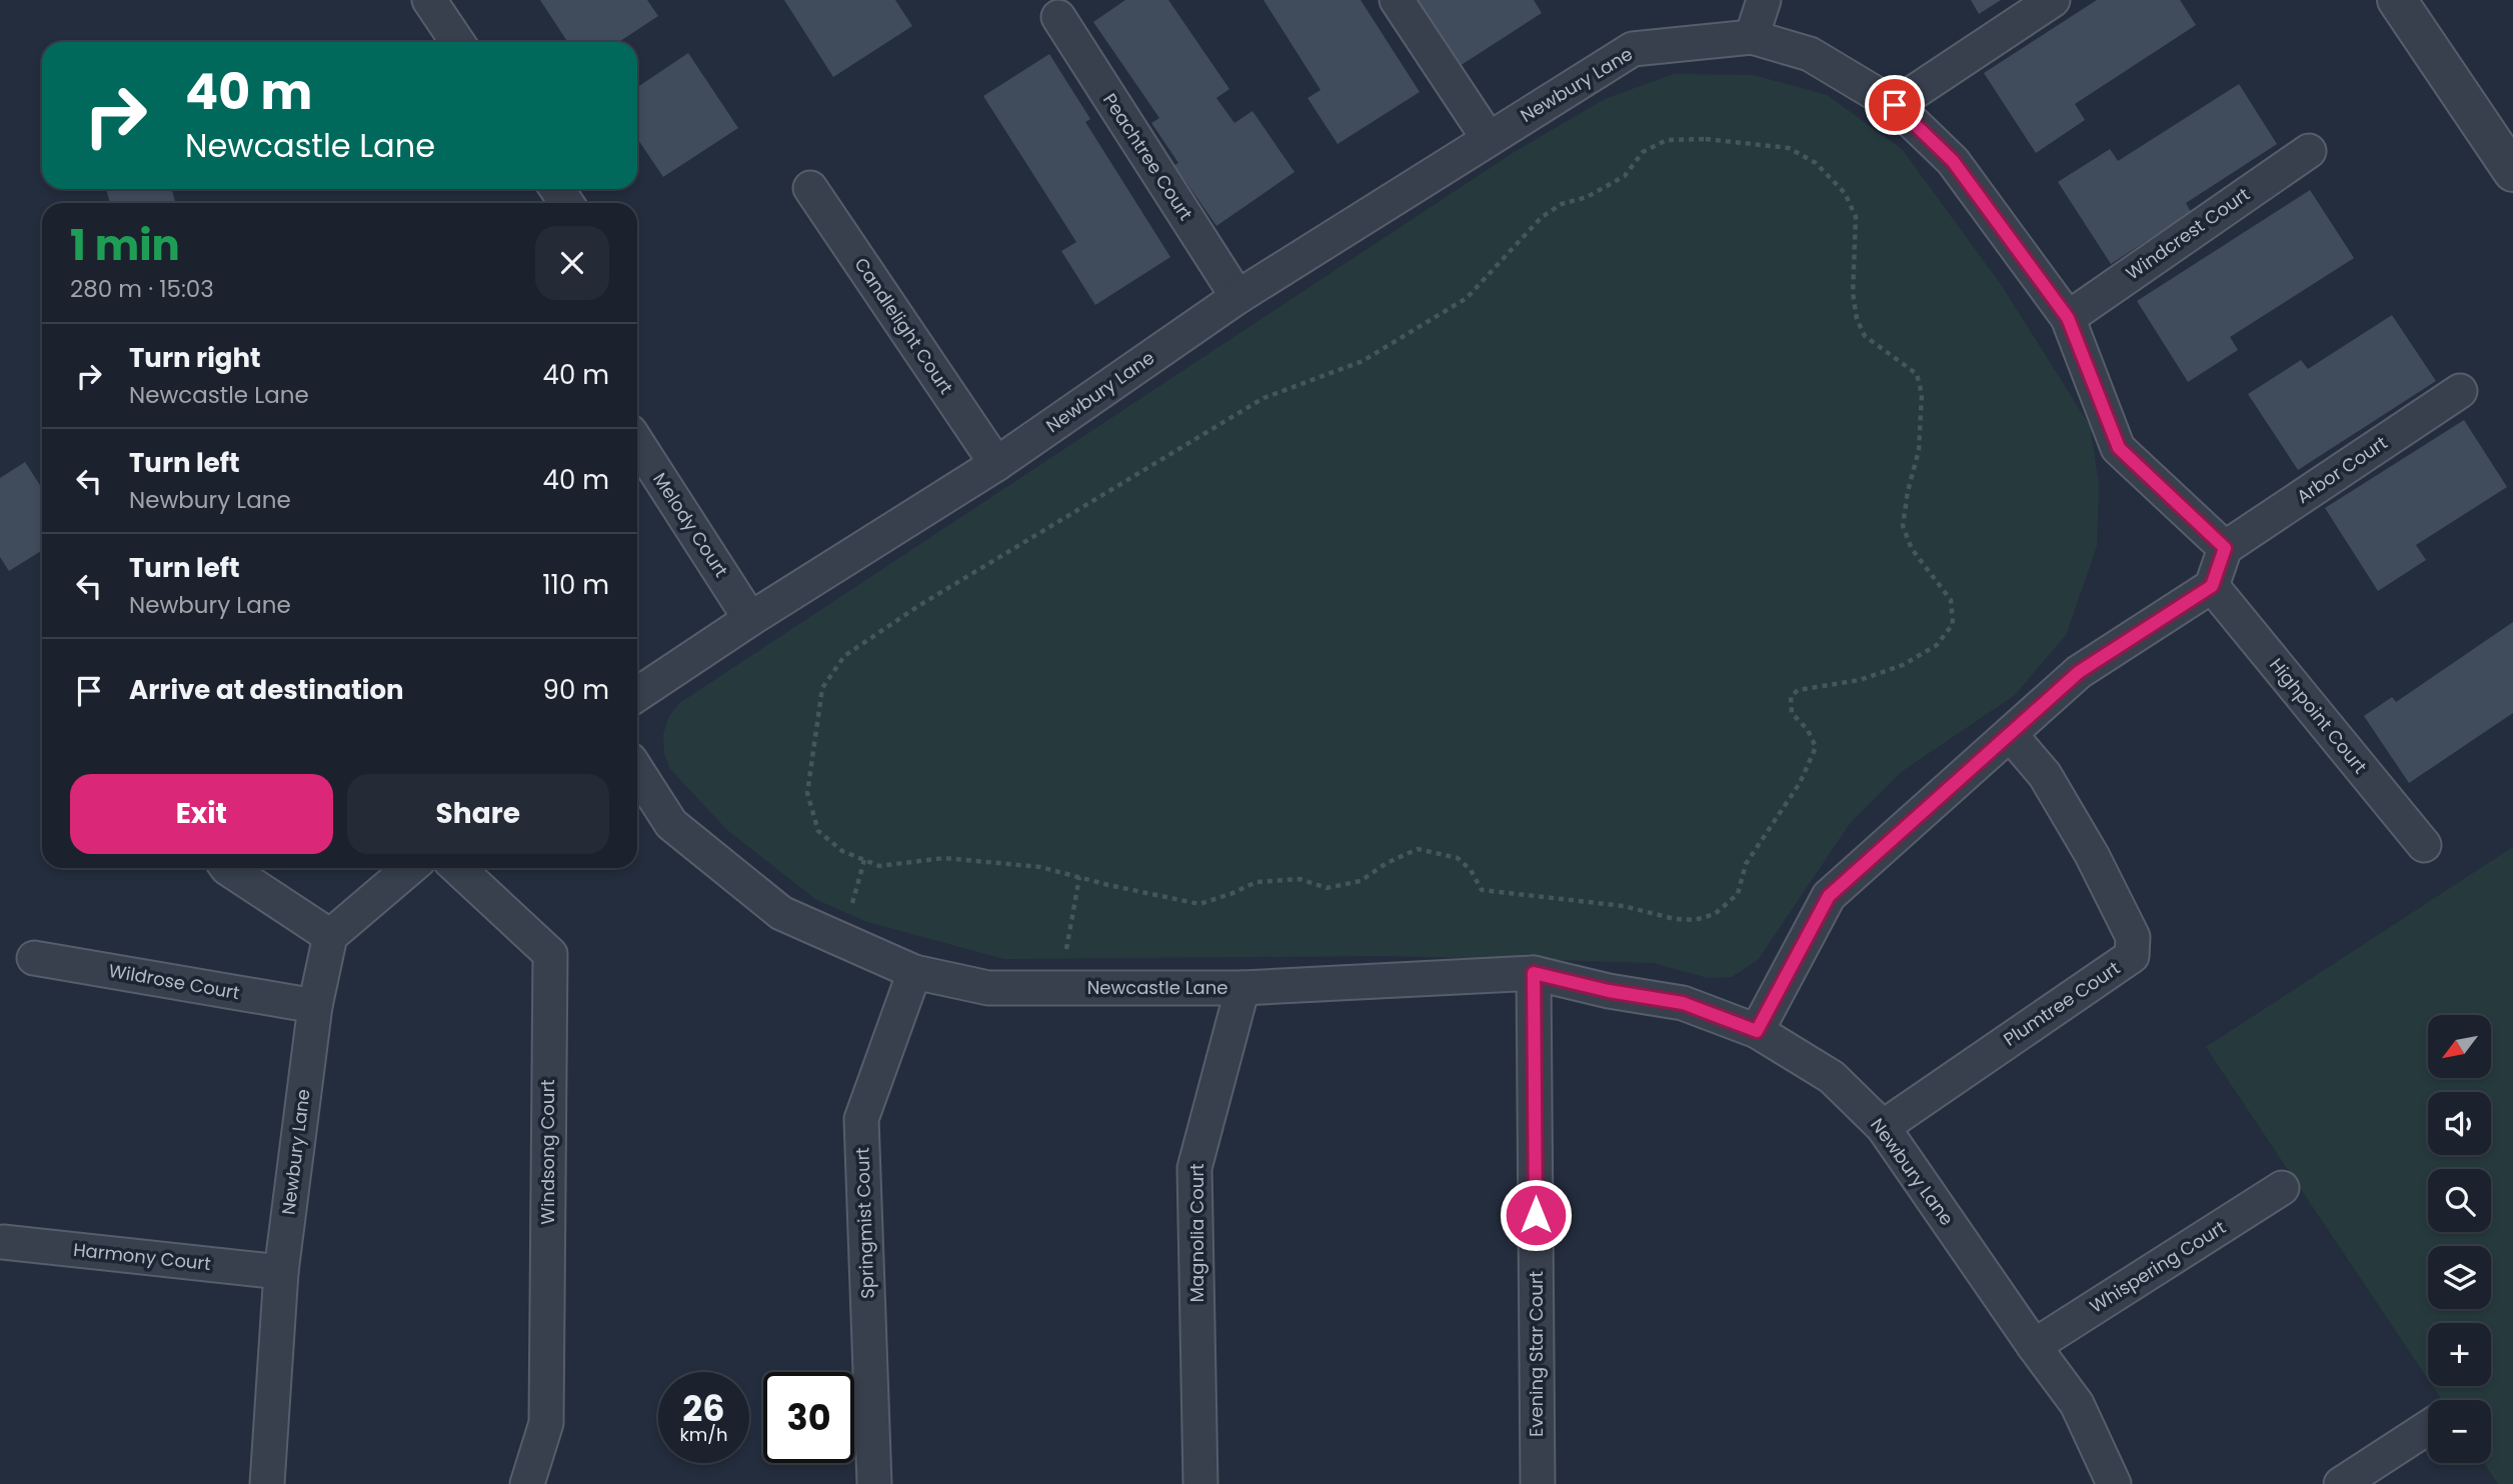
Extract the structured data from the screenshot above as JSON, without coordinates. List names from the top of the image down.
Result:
{
  "streets": {
    "street": [
      "Newbury Lane",
      "Peachtree Court",
      "Windcrest Court",
      "Candlelight Court",
      "Arbor Court",
      "Melody Court",
      "Highpoint Court",
      "Wildrose Court",
      "Newcastle Lane",
      "Plumtree Court",
      "Windsong Court",
      "Springmist Court",
      "Magnolia Court",
      "Harmony Court",
      "Whispering Court",
      "Evening Star Court"
    ]
  },
  "crossings": [
    ["Newbury Lane", "Peachtree Court"],
    ["Newbury Lane", "Windcrest Court"],
    ["Newbury Lane", "Candlelight Court"],
    ["Newbury Lane", "Arbor Court"],
    ["Newbury Lane", "Melody Court"],
    ["Newbury Lane", "Wildrose Court"],
    ["Newbury Lane", "Newcastle Lane"],
    ["Newbury Lane", "Plumtree Court"],
    ["Newbury Lane", "Harmony Court"],
    ["Newbury Lane", "Whispering Court"],
    ["Newcastle Lane", "Springmist Court"],
    ["Newcastle Lane", "Magnolia Court"],
    ["Newcastle Lane", "Evening Star Court"]
  ],
  "north": "bottom left",
  "page": {
    "turn": ["40 m", "Newcastle Lane"],
    "heading": ["1 min", "280 m · 15:03"],
    "list": [
      {
        "name": "Turn right",
        "note": "Newcastle Lane",
        "value": "40 m"
      },
      {
        "name": "Turn left",
        "note": "Newbury Lane",
        "value": "40 m"
      },
      {
        "name": "Turn left",
        "note": "Newbury Lane",
        "value": "110 m"
      },
      {
        "name": "Arrive at destination",
        "value": "90 m"
      }
    ],
    "buttons": ["Exit", "Share"],
    "map_buttons": ["+", "−"],
    "speed": "26 km/h",
    "limit": "30"
  }
}
